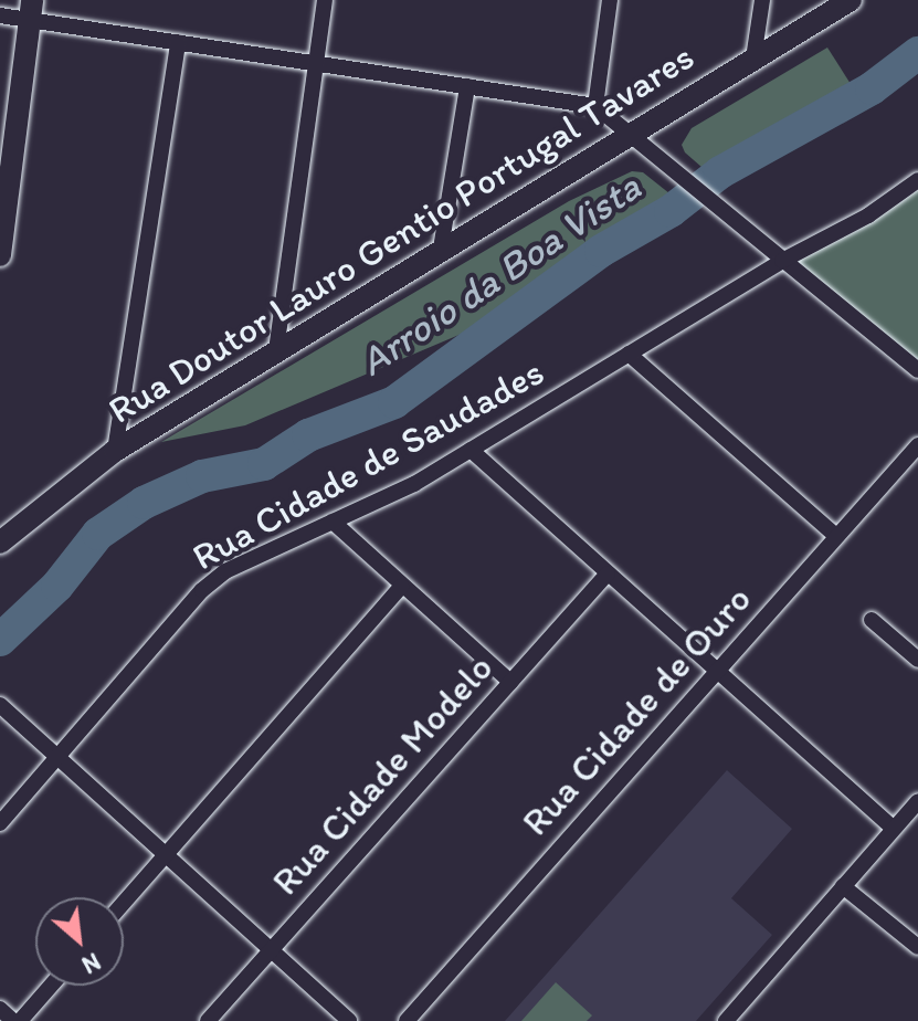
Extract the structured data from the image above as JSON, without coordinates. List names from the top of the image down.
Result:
{
  "streets": {
    "street": [
      "Rua Doutor Lauro Gentio Portugal Tavares",
      "Rua Cidade de Saudades",
      "Rua Cidade de Ouro",
      "Rua Cidade Modelo"
    ]
  },
  "water": ["Arroio da Boa Vista"],
  "north": "bottom right"
}
